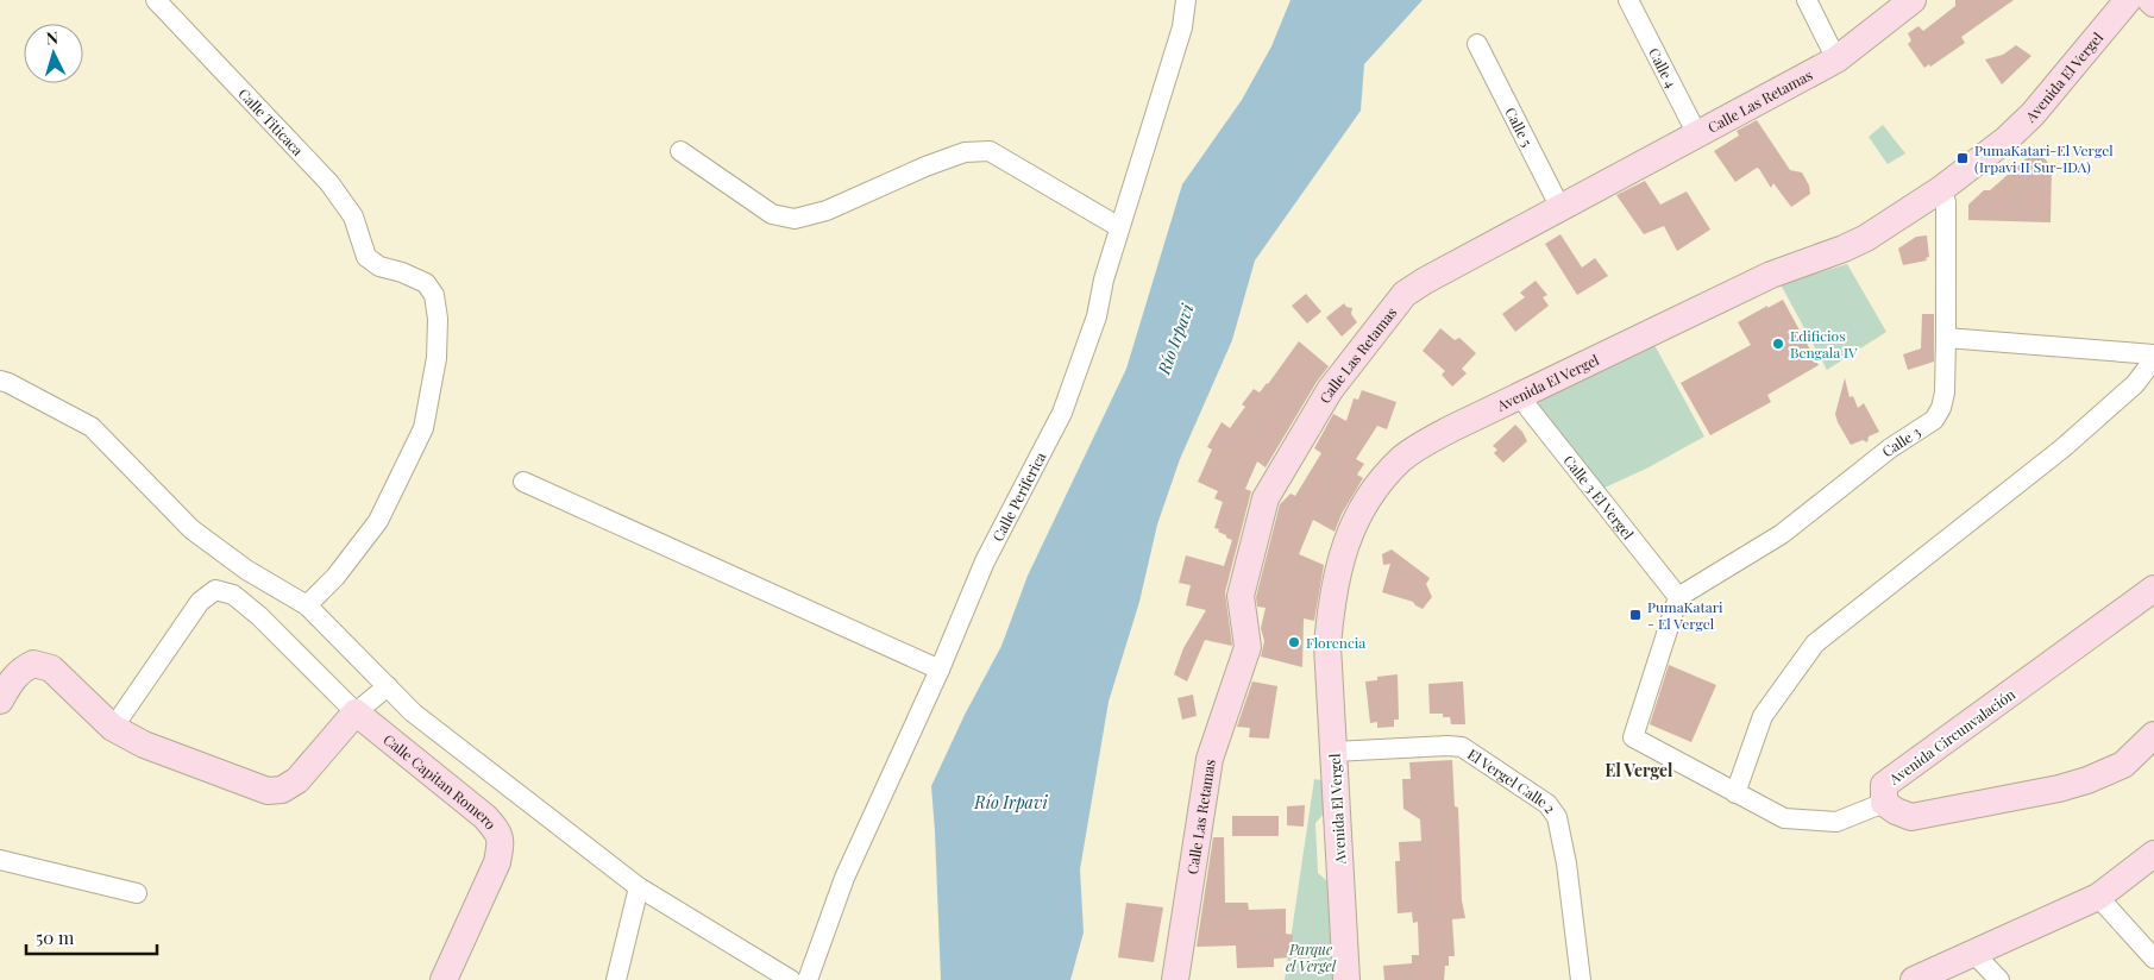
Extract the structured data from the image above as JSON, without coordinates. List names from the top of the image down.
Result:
{
  "streets": {
    "street": [
      "Calle 4",
      "Avenida El Vergel",
      "Calle Las Retamas",
      "Calle Titicaca",
      "Calle 5",
      "Calle 3",
      "Calle Periferica",
      "Calle 3 El Vergel",
      "Avenida Circunvalación",
      "Calle Capitan Romero",
      "El Vergel Calle 2"
    ]
  },
  "crossings": [
    ["Calle 4", "Calle Las Retamas"],
    ["Avenida El Vergel", "Calle 3"],
    ["Avenida El Vergel", "Calle 3 El Vergel"],
    ["Avenida El Vergel", "El Vergel Calle 2"],
    ["Calle Las Retamas", "Calle 5"],
    ["Calle 3", "Calle 3 El Vergel"]
  ],
  "districts": ["El Vergel"],
  "water": ["Río Irpavi"],
  "parks": ["Parque el Vergel"],
  "places": {
    "transit": ["PumaKatari-El Vergel (Irpavi II Sur-IDA)", "PumaKatari - El Vergel"],
    "other": ["Edificios Bengala IV", "Florencia"]
  },
  "scale_bar": "50 m",
  "north": "top"
}
